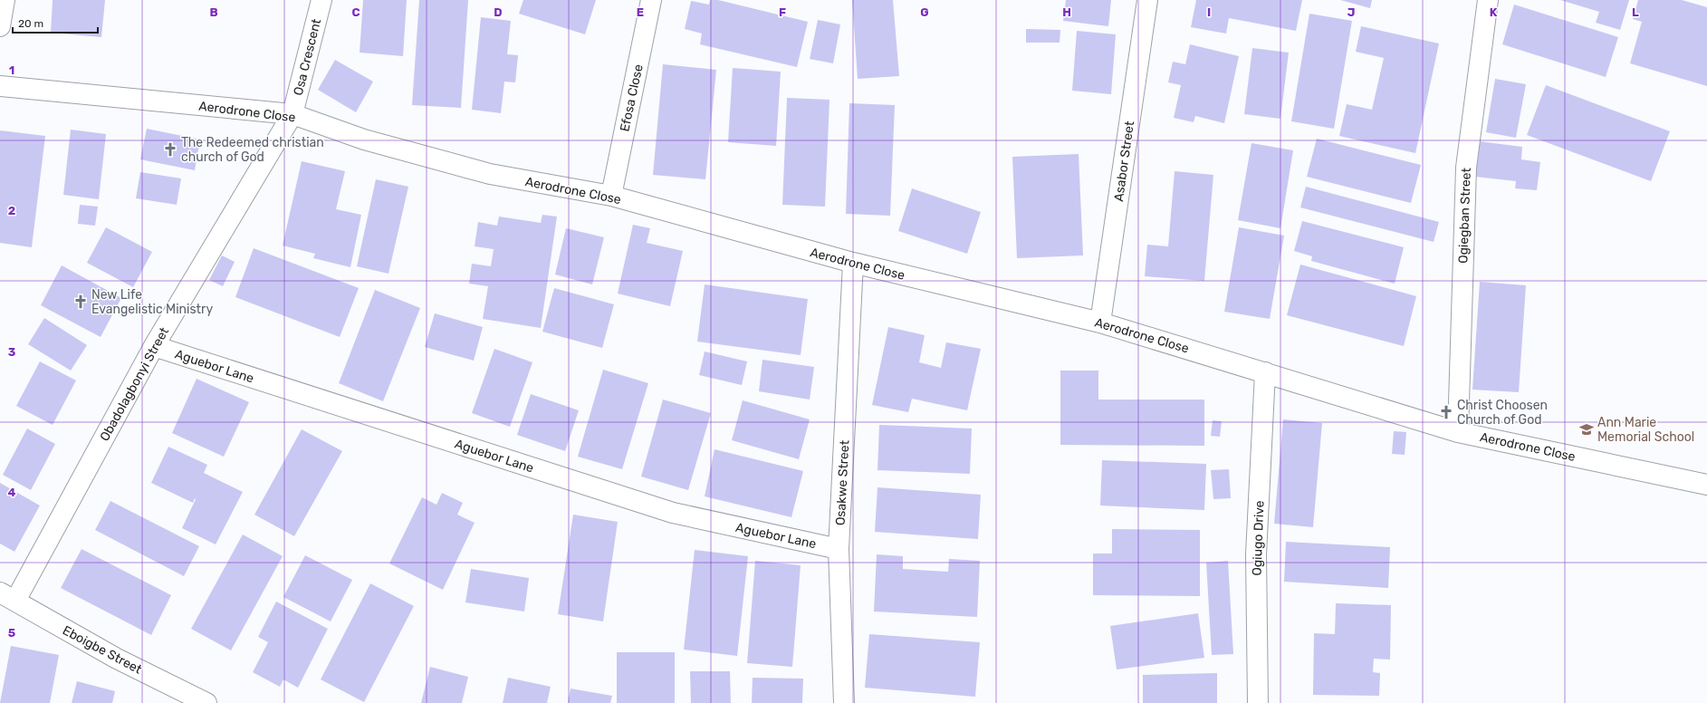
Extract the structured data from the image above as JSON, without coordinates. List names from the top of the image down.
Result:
{
  "streets": {
    "street": [
      "Osa Crescent",
      "Efosa Close",
      "Aerodrone Close",
      "Asabor Street",
      "Ogiegban Street",
      "Aguebor Lane",
      "Obadolagbonyi Street",
      "Osakwe Street",
      "Ogiugo Drive",
      "Eboigbe Street"
    ]
  },
  "crossings": [
    ["Osa Crescent", "Aerodrone Close"],
    ["Osa Crescent", "Obadolagbonyi Street"],
    ["Efosa Close", "Aerodrone Close"],
    ["Aerodrone Close", "Asabor Street"],
    ["Aerodrone Close", "Ogiegban Street"],
    ["Aerodrone Close", "Obadolagbonyi Street"],
    ["Aerodrone Close", "Osakwe Street"],
    ["Aerodrone Close", "Ogiugo Drive"],
    ["Aguebor Lane", "Obadolagbonyi Street"],
    ["Aguebor Lane", "Osakwe Street"],
    ["Obadolagbonyi Street", "Eboigbe Street"]
  ],
  "places": {
    "church": ["The Redeemed christian church of God", "New Life Evangelistic Ministry", "Christ Choosen Church of God"],
    "school or university": ["Ann Marie Memorial School"]
  },
  "scale_bar": "20 m",
  "grid": {
    "columns": [
      "B",
      "C",
      "D",
      "E",
      "F",
      "G",
      "H",
      "I",
      "J",
      "K",
      "L"
    ],
    "rows": [
      "1",
      "2",
      "3",
      "4",
      "5"
    ]
  }
}
